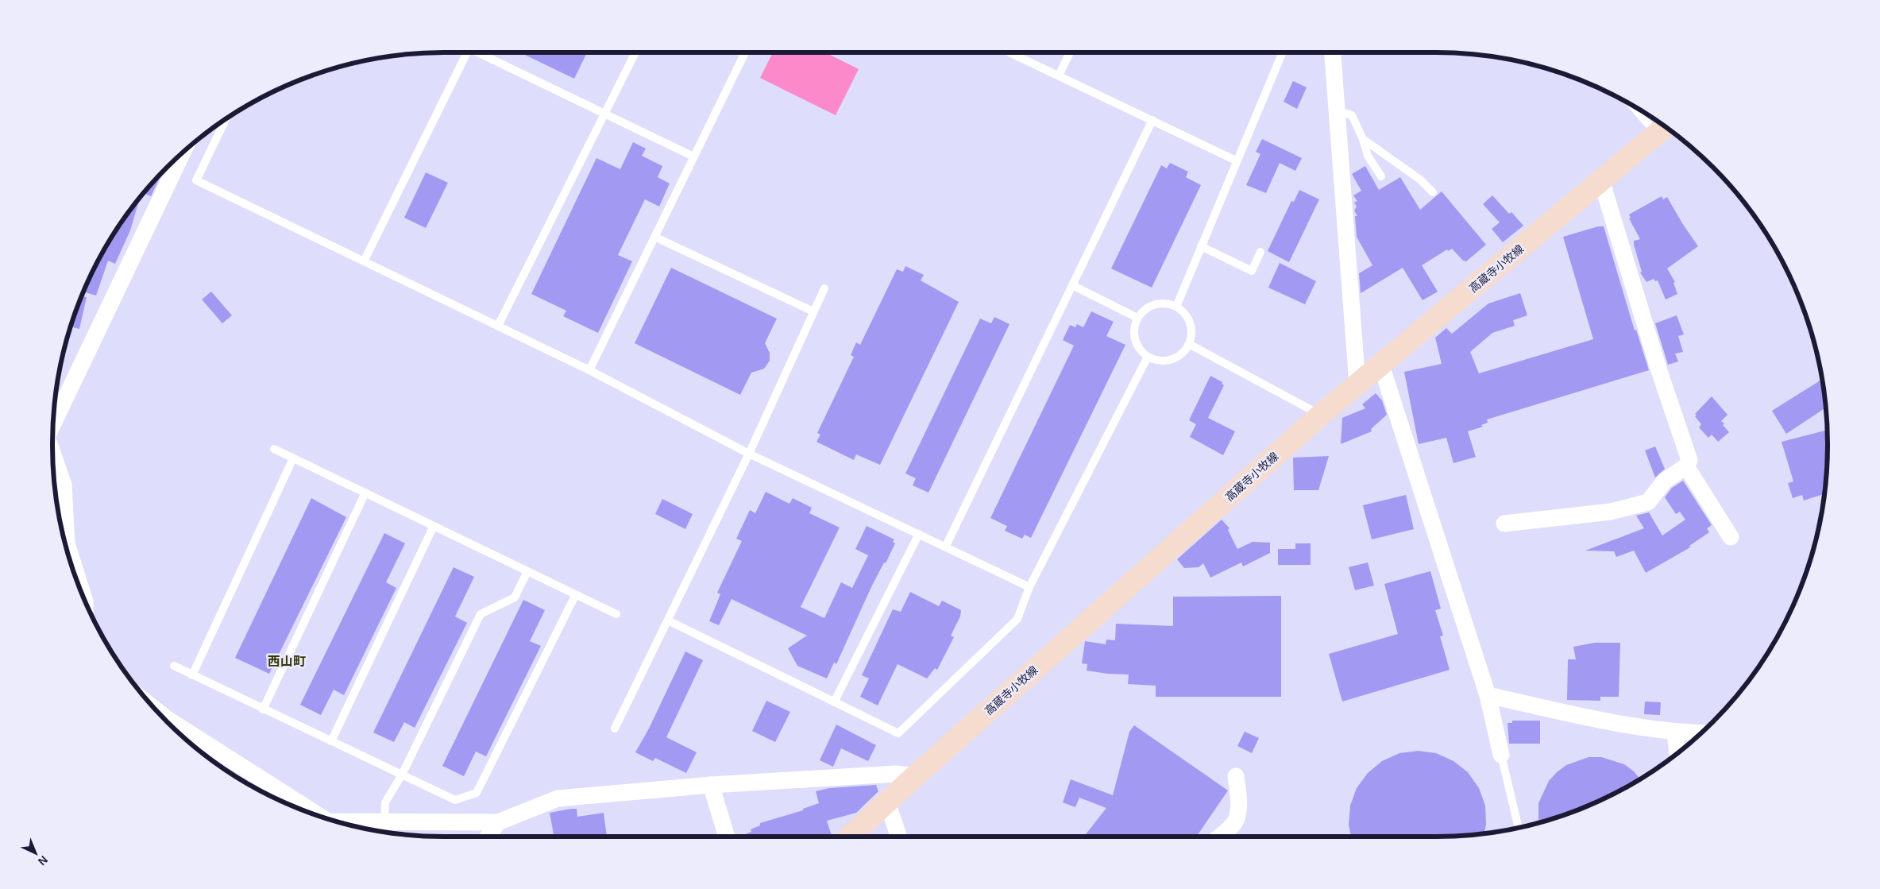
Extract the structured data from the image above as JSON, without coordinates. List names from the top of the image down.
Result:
{
  "streets": {
    "main road": ["高蔵寺小牧線"]
  },
  "districts": ["西山町"],
  "north": "bottom right"
}
